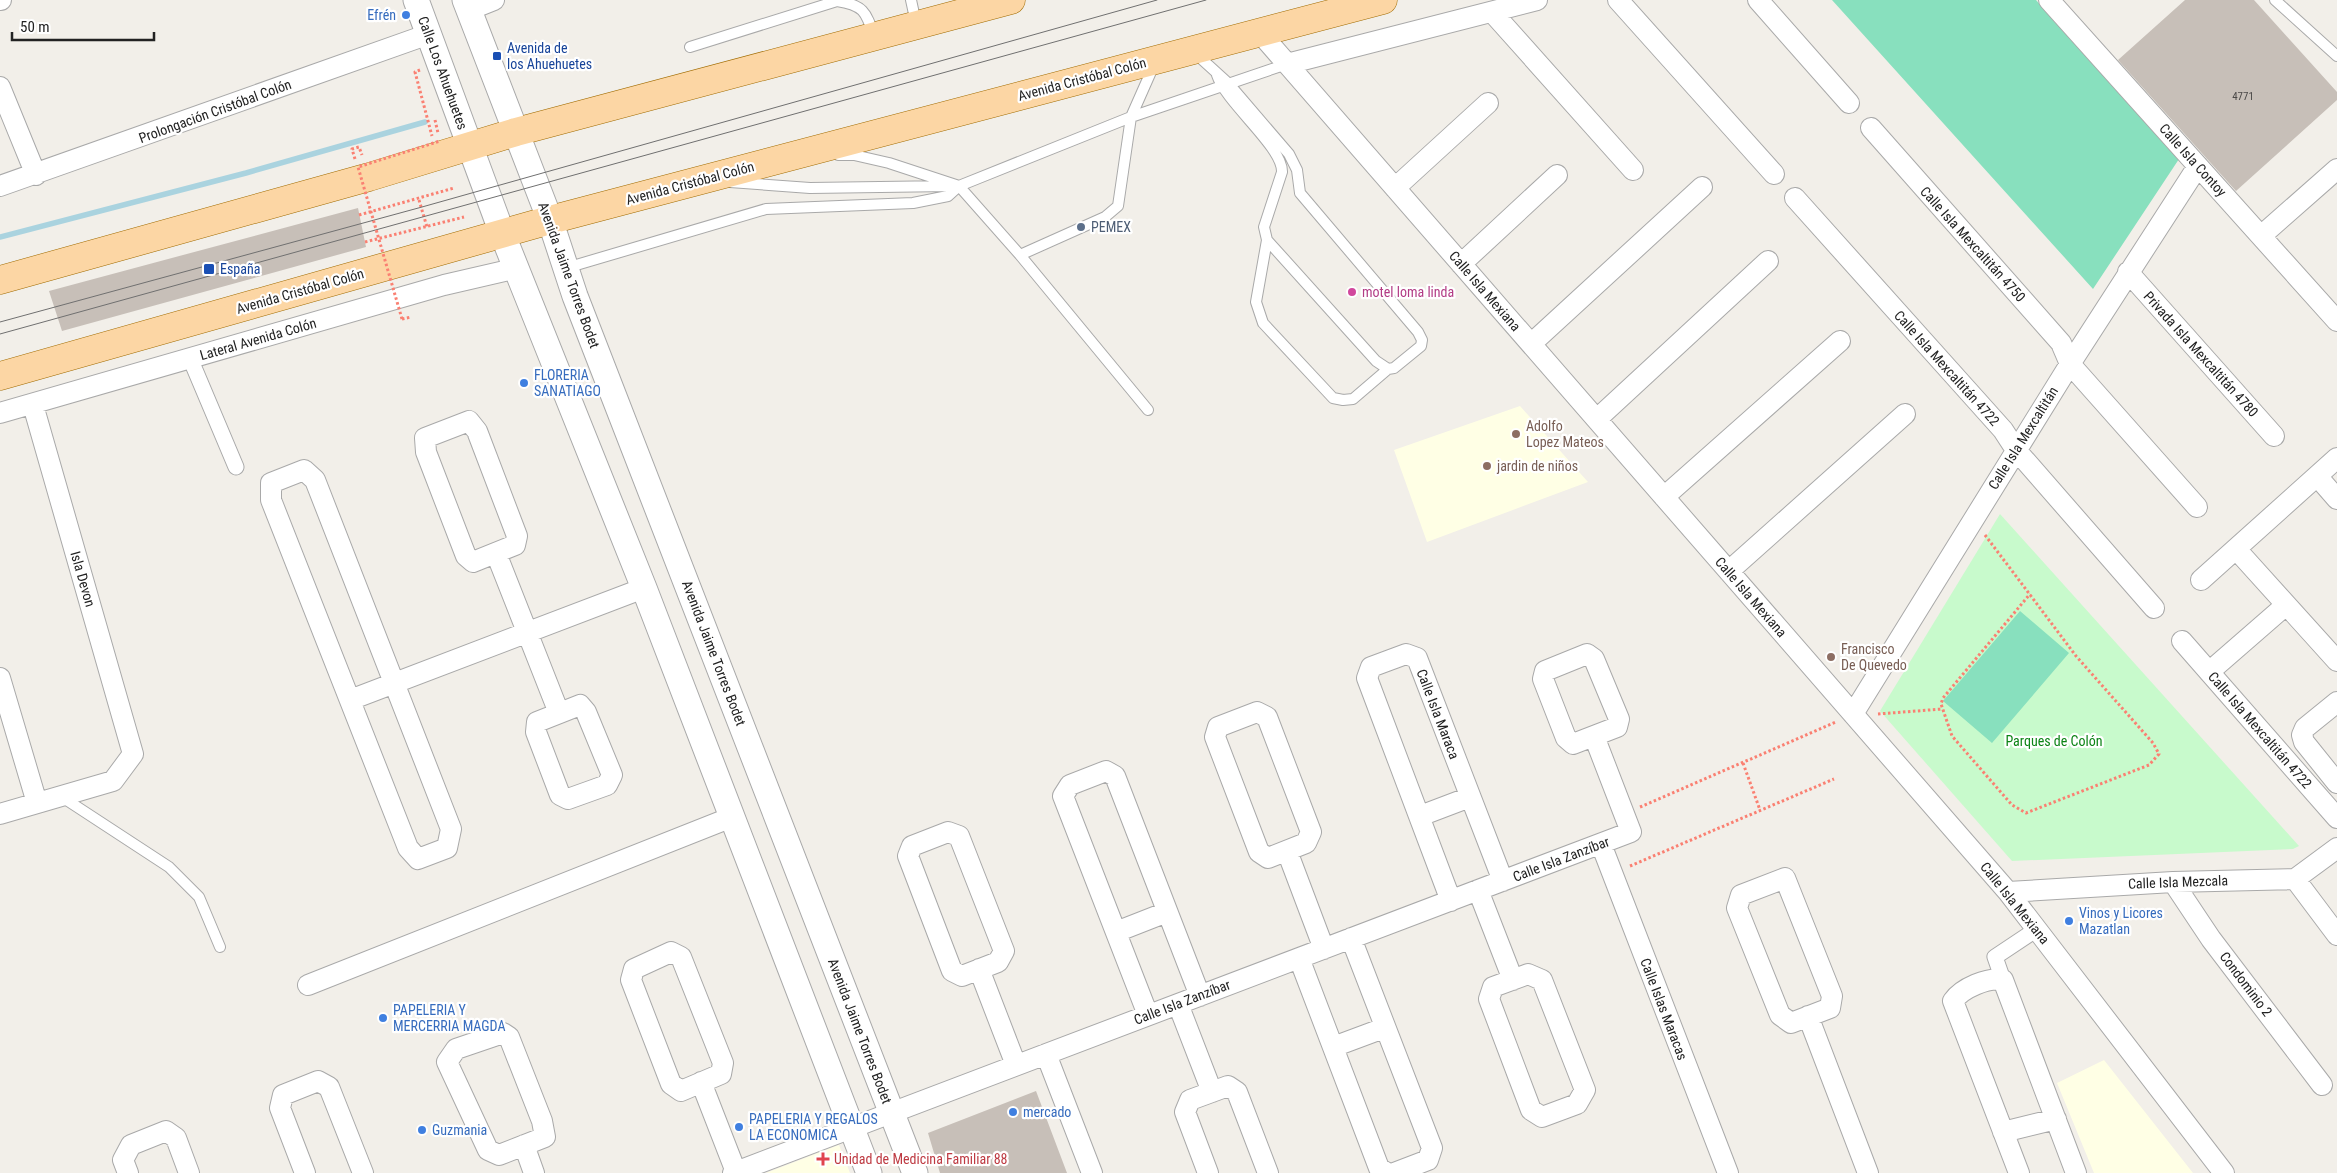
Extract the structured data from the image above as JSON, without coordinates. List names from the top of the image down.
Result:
{
  "streets": {
    "main road": ["Avenida Cristóbal Colón"],
    "street": [
      "Calle Los Ahuehuetes",
      "Prolongación Cristóbal Colón",
      "Calle Isla Contoy",
      "Calle Isla Mexcaltitán 4750",
      "Avenida Jaime Torres Bodet",
      "Calle Isla Mexiana",
      "Lateral Avenida Colón",
      "Privada Isla Mexcaltitán 4780",
      "Calle Isla Mexcaltitán 4722",
      "Calle Isla Mexcaltitán",
      "Isla Devon",
      "Calle Isla Maraca",
      "Calle Isla Zanzíbar",
      "Calle Isla Mezcala",
      "Condominio 2",
      "Calle Islas Maracas"
    ]
  },
  "crossings": [
    ["Calle Los Ahuehuetes", "Prolongación Cristóbal Colón"],
    ["Avenida Cristóbal Colón", "Avenida Jaime Torres Bodet"],
    ["Avenida Cristóbal Colón", "Calle Isla Mexiana"],
    ["Calle Isla Contoy", "Calle Isla Mexcaltitán"],
    ["Calle Isla Mexcaltitán 4750", "Calle Isla Mexcaltitán"],
    ["Avenida Jaime Torres Bodet", "Calle Isla Zanzíbar"],
    ["Calle Isla Mexiana", "Calle Isla Mexcaltitán"],
    ["Calle Isla Mexiana", "Calle Isla Mezcala"],
    ["Lateral Avenida Colón", "Isla Devon"],
    ["Privada Isla Mexcaltitán 4780", "Calle Isla Mexcaltitán"],
    ["Calle Isla Mexcaltitán 4722", "Calle Isla Mexcaltitán"],
    ["Calle Isla Maraca", "Calle Isla Zanzíbar"],
    ["Calle Isla Zanzíbar", "Calle Islas Maracas"],
    ["Calle Isla Mezcala", "Condominio 2"]
  ],
  "parks": ["Parques de Colón"],
  "places": {
    "other": [
      "Efrén",
      "PEMEX",
      "motel loma linda",
      "FLORERIA SANATIAGO",
      "Adolfo Lopez Mateos",
      "jardin de niños",
      "Francisco De Quevedo",
      "Vinos y Licores Mazatlan",
      "PAPELERIA Y MERCERRIA MAGDA",
      "mercado",
      "PAPELERIA Y REGALOS LA ECONOMICA",
      "Guzmania"
    ],
    "transit": ["Avenida de los Ahuehuetes", "España"],
    "health": ["Unidad de Medicina Familiar 88"]
  },
  "house_numbers": ["4771"],
  "scale_bar": "50 m"
}
